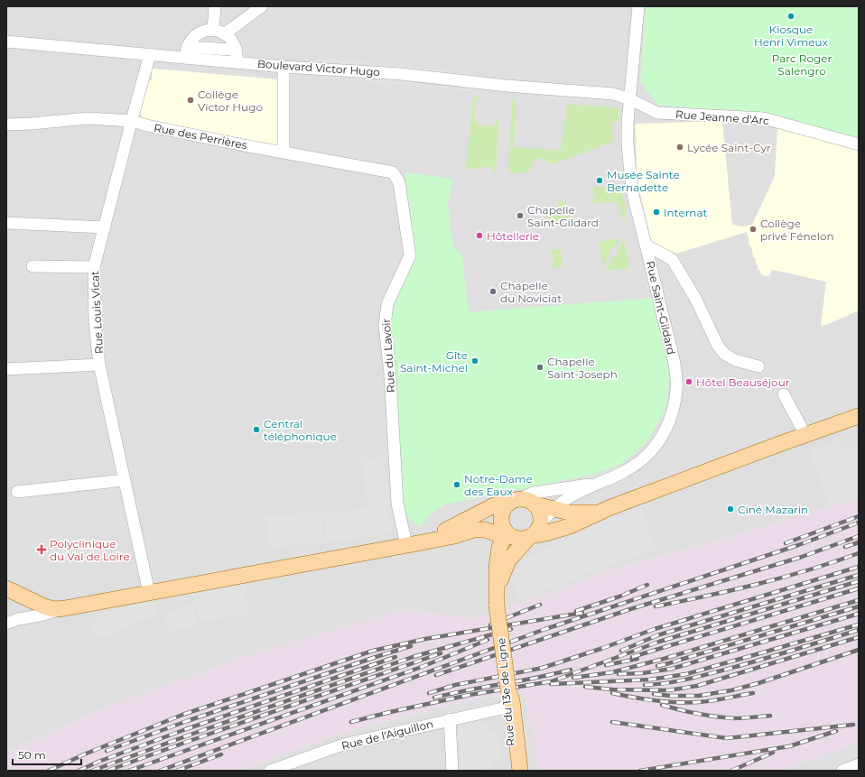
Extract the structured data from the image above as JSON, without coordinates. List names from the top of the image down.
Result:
{
  "streets": {
    "main road": ["Rue du 13e de Ligne"],
    "street": [
      "Boulevard Victor Hugo",
      "Rue Jeanne d'Arc",
      "Rue des Perrières",
      "Rue Saint-Gildard",
      "Rue Louis Vicat",
      "Rue du Lavoir",
      "Rue de l'Aiguillon"
    ]
  },
  "crossings": [
    ["Boulevard Victor Hugo", "Rue Jeanne d'Arc"],
    ["Boulevard Victor Hugo", "Rue Saint-Gildard"],
    ["Boulevard Victor Hugo", "Rue Louis Vicat"],
    ["Rue Jeanne d'Arc", "Rue Saint-Gildard"],
    ["Rue des Perrières", "Rue Louis Vicat"],
    ["Rue des Perrières", "Rue du Lavoir"],
    ["Rue Saint-Gildard", "Rue du 13e de Ligne"],
    ["Rue du 13e de Ligne", "Rue de l'Aiguillon"]
  ],
  "parks": ["Parc Roger Salengro"],
  "places": {
    "other": [
      "Kiosque Henri Vimeux",
      "Collège Victor Hugo",
      "Lycée Saint-Cyr",
      "Musée Sainte Bernadette",
      "Internat",
      "Chapelle Saint-Gildard",
      "Collège privé Fénelon",
      "Hôtellerie",
      "Chapelle du Noviciat",
      "Gîte Saint-Michel",
      "Chapelle Saint-Joseph",
      "Hôtel Beauséjour",
      "Central téléphonique",
      "Notre-Dame des Eaux",
      "Ciné Mazarin"
    ],
    "health": ["Polyclinique du Val de Loire"]
  },
  "scale_bar": "50 m"
}
